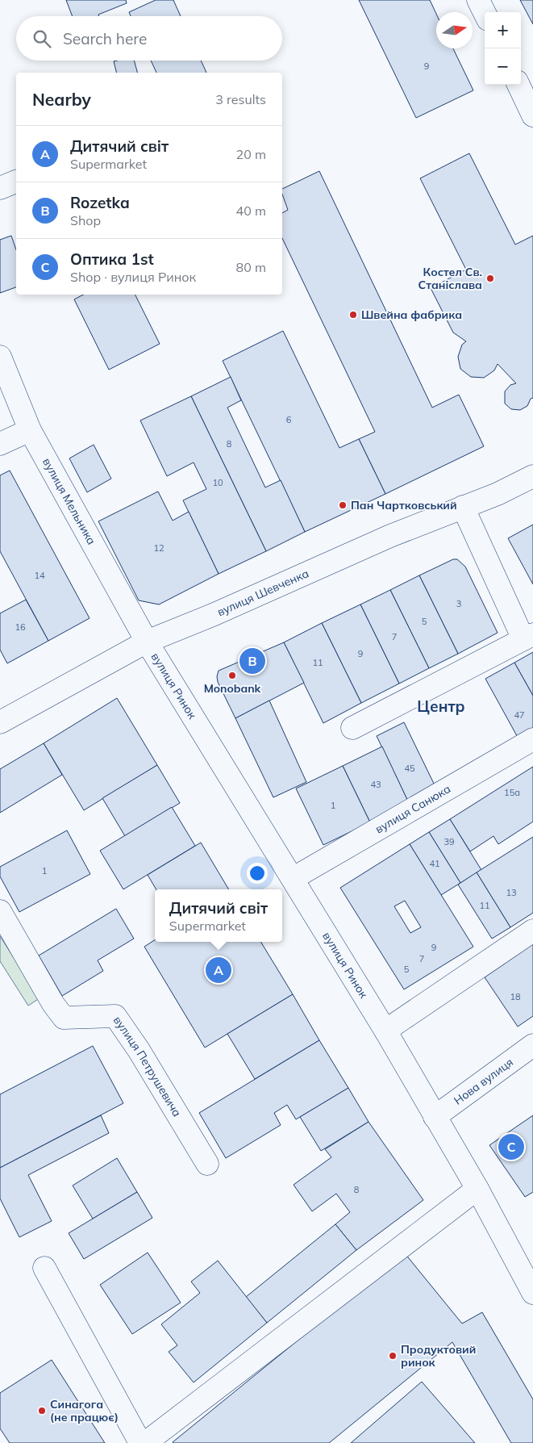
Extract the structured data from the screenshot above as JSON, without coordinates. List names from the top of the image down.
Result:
{
  "streets": {
    "street": [
      "вулиця Мельника",
      "вулиця Шевченка",
      "вулиця Ринок",
      "вулиця Санюка",
      "вулиця Петрушевича",
      "Нова вулиця"
    ]
  },
  "crossings": [
    ["вулиця Мельника", "вулиця Шевченка"],
    ["вулиця Мельника", "вулиця Ринок"],
    ["вулиця Шевченка", "вулиця Ринок"],
    ["вулиця Ринок", "вулиця Санюка"],
    ["вулиця Ринок", "Нова вулиця"]
  ],
  "districts": ["Центр"],
  "places": [
    "Костел Св. Станіслава",
    "Швейна фабрика",
    "Пан Чартковський",
    "Monobank",
    "Продуктовий ринок",
    "Синагога (не працює)"
  ],
  "house_numbers": [
    "9",
    "6",
    "8",
    "10",
    "12",
    "14",
    "3",
    "5",
    "16",
    "7",
    "9",
    "11",
    "47",
    "45",
    "43",
    "15а",
    "1",
    "39",
    "41",
    "1",
    "13",
    "11",
    "9",
    "7",
    "5",
    "18",
    "8"
  ],
  "north": "right",
  "page": {
    "map_buttons": ["+", "−"],
    "search": "Search here",
    "heading": ["Nearby", "3 results"],
    "list": [
      {
        "mark": "A",
        "name": "Дитячий світ",
        "note": "Supermarket",
        "value": "20 m"
      },
      {
        "mark": "B",
        "name": "Rozetka",
        "note": "Shop",
        "value": "40 m"
      },
      {
        "mark": "C",
        "name": "Оптика 1st",
        "note": "Shop · вулиця Ринок",
        "value": "80 m"
      }
    ],
    "pins": ["B", "A", "C"],
    "popup": ["Дитячий світ", "Supermarket"]
  }
}
